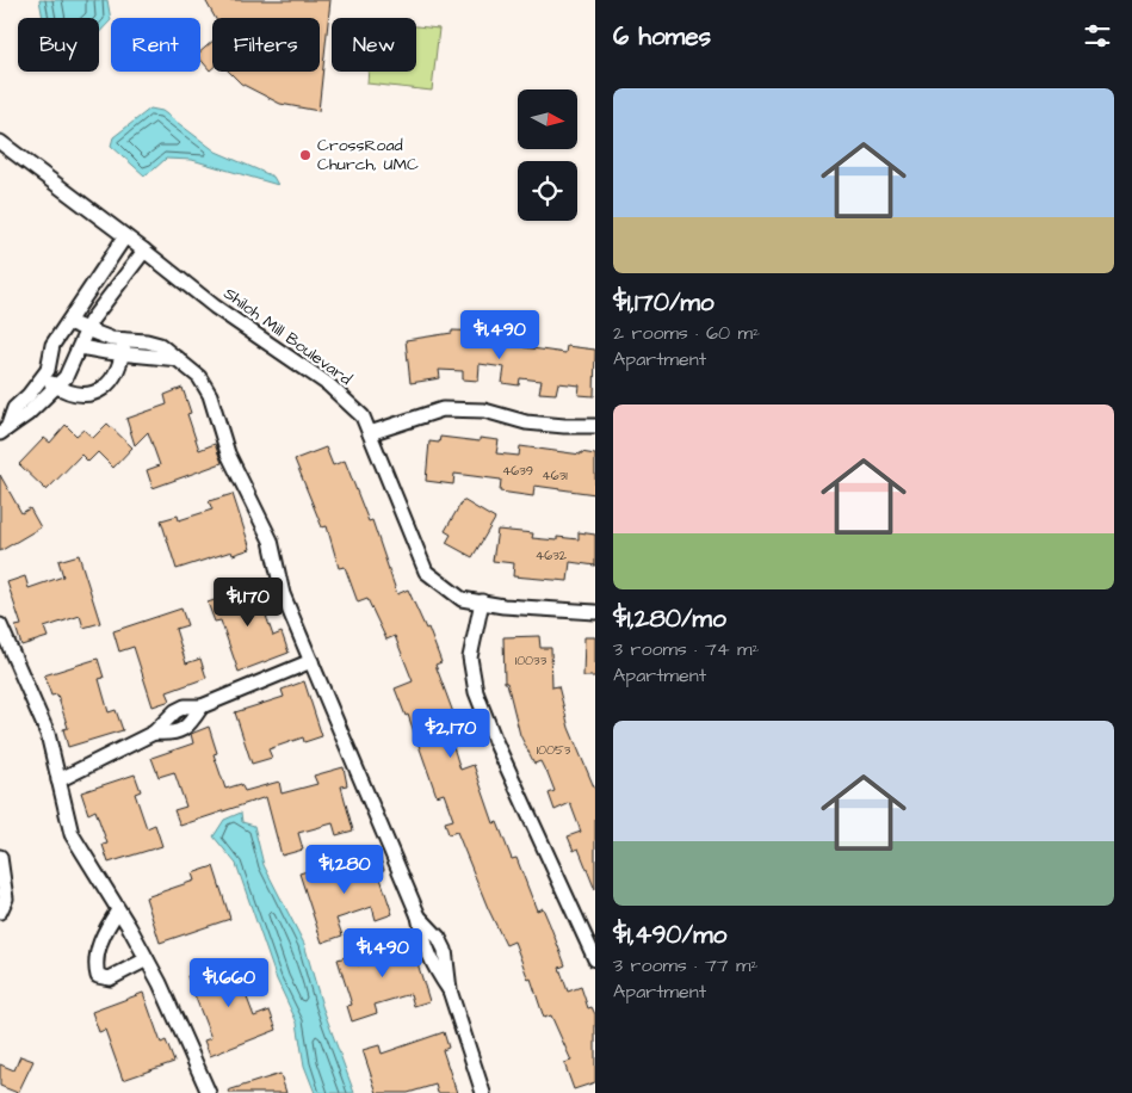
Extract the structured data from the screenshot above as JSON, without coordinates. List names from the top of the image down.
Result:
{
  "streets": {
    "street": ["Shiloh Mill Boulevard"]
  },
  "places": ["CrossRoad Church, UMC"],
  "house_numbers": [
    "4639",
    "4631",
    "4632",
    "10033",
    "10053"
  ],
  "north": "right",
  "page": {
    "heading": "6 homes",
    "chip": [
      "Buy",
      "Rent",
      "Filters",
      "New"
    ],
    "list": [
      {
        "name": "$1,170/mo",
        "note": "2 rooms · 60 m² · Apartment"
      },
      {
        "name": "$1,280/mo",
        "note": "3 rooms · 74 m² · Apartment"
      },
      {
        "name": "$1,490/mo",
        "note": "3 rooms · 77 m² · Apartment"
      }
    ],
    "price": [
      "$1,490",
      "$1,170",
      "$2,170",
      "$1,280",
      "$1,490",
      "$1,660"
    ]
  }
}
